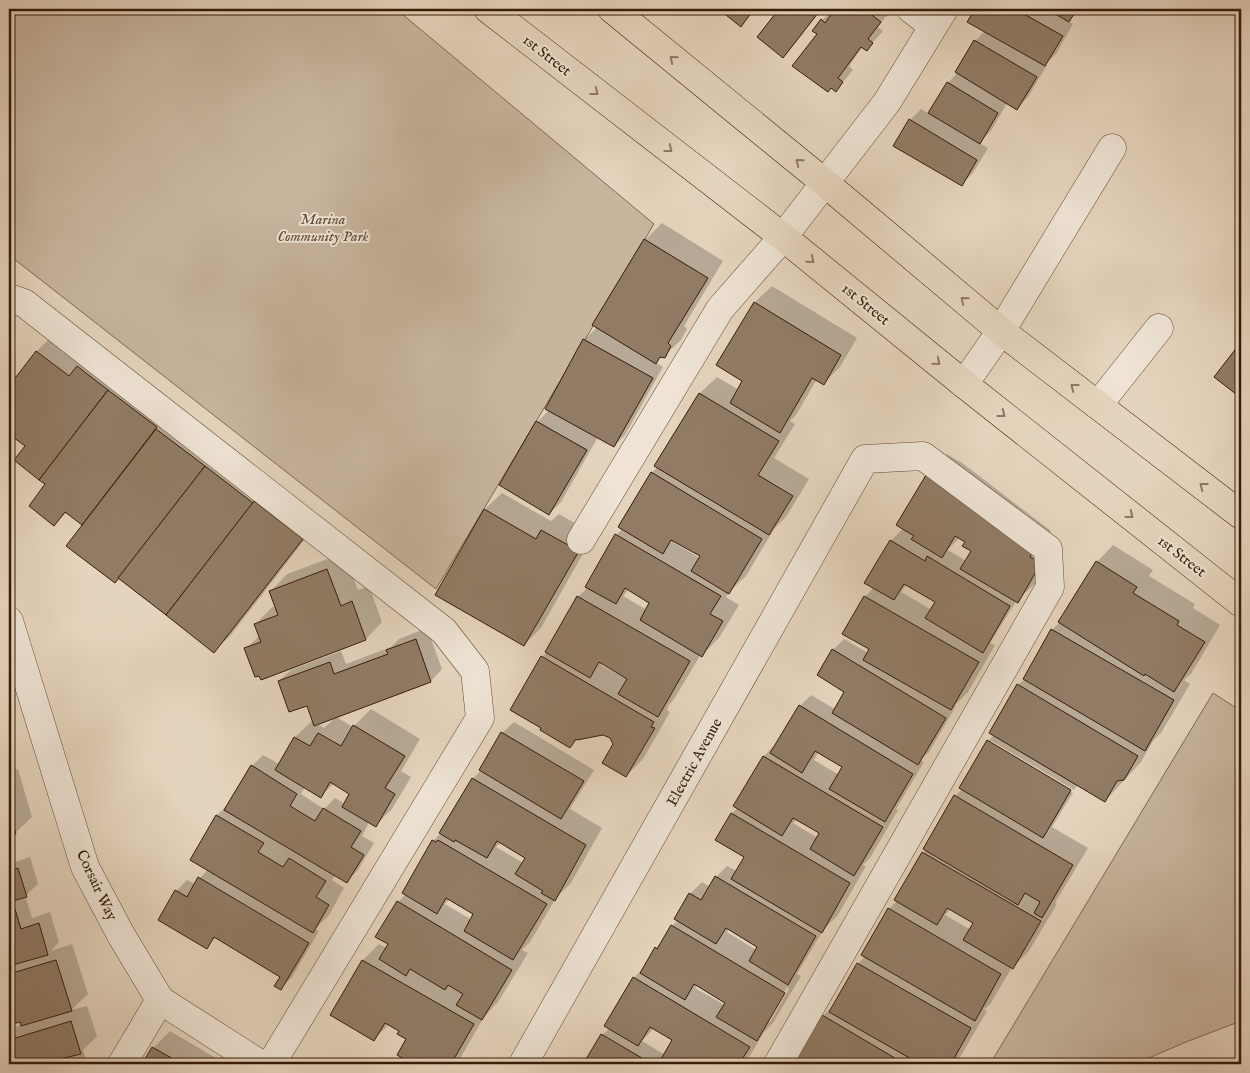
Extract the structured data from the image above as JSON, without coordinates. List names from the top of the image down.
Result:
{
  "streets": {
    "main road": ["1st Street"],
    "street": ["Electric Avenue", "Corsair Way"]
  },
  "parks": ["Marina Community Park"]
}
